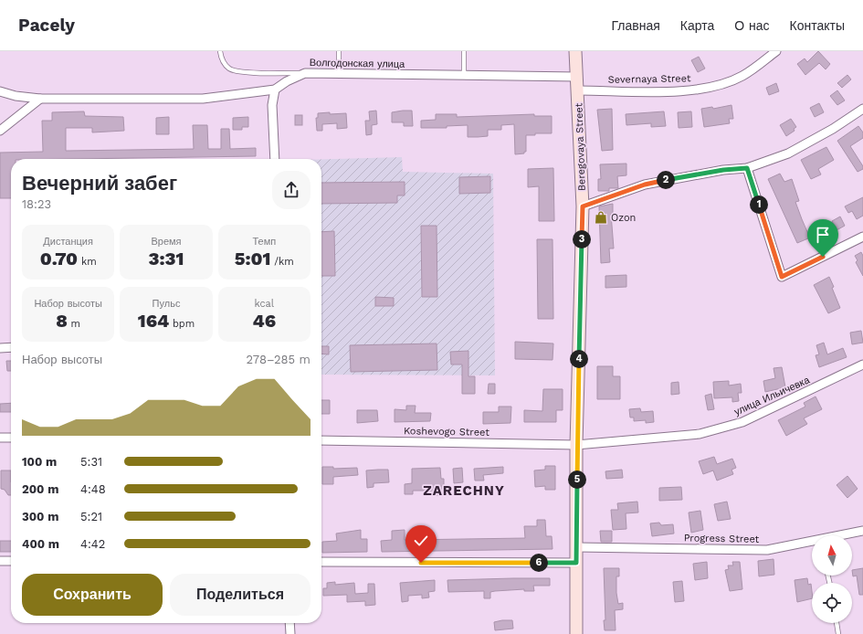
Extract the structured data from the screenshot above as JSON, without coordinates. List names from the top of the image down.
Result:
{
  "streets": {
    "main road": ["Beregovaya Street"],
    "street": [
      "Волгодонская улица",
      "Severnaya Street",
      "улица Ильичевка",
      "Koshevogo Street",
      "Progress Street"
    ]
  },
  "crossings": [
    ["Волгодонская улица", "Beregovaya Street"],
    ["Severnaya Street", "Beregovaya Street"],
    ["Beregovaya Street", "улица Ильичевка"],
    ["Beregovaya Street", "Koshevogo Street"],
    ["Beregovaya Street", "Progress Street"],
    ["улица Ильичевка", "Koshevogo Street"]
  ],
  "districts": ["ZARECHNY"],
  "places": {
    "shop": ["Ozon"]
  },
  "north": "top",
  "page": {
    "header": "Pacely",
    "nav": [
      "Главная",
      "Карта",
      "О нас",
      "Контакты"
    ],
    "heading": ["Вечерний забег", "18:23"],
    "pins": [
      "2",
      "1",
      "3",
      "4",
      "5",
      "6"
    ],
    "stats": [
      ["Дистанция", "0.70 km"],
      ["Время", "3:31"],
      ["Темп", "5:01 /km"],
      ["Набор высоты", "8 m"],
      ["Пульс", "164 bpm"],
      ["kcal", "46"]
    ],
    "chart": ["Набор высоты", "278–285 m"],
    "list": [
      {
        "name": "100 m",
        "note": "5:31"
      },
      {
        "name": "200 m",
        "note": "4:48"
      },
      {
        "name": "300 m",
        "note": "5:21"
      },
      {
        "name": "400 m",
        "note": "4:42"
      }
    ],
    "buttons": ["Сохранить", "Поделиться"]
  }
}
